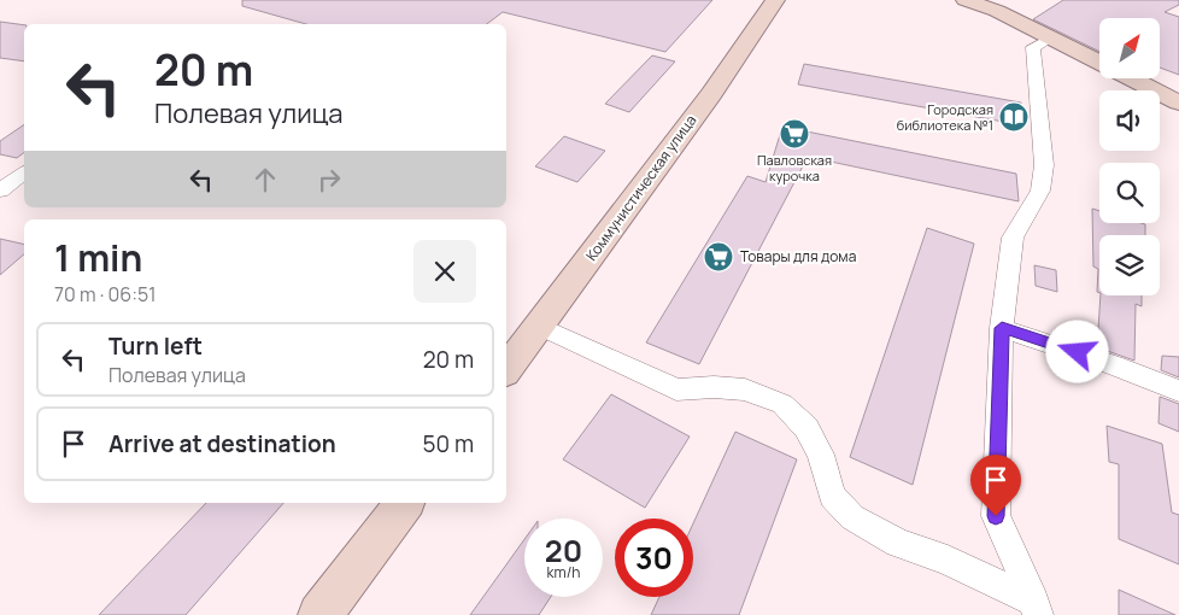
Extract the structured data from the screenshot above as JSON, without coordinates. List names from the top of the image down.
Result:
{
  "streets": {
    "main road": ["Коммунистическая улица"]
  },
  "places": {
    "library": ["Городская библиотека №1"],
    "supermarket": ["Павловская курочка", "Товары для дома"]
  },
  "north": "top right",
  "page": {
    "turn": ["20 m", "Полевая улица"],
    "heading": ["1 min", "70 m · 06:51"],
    "list": [
      {
        "name": "Turn left",
        "note": "Полевая улица",
        "value": "20 m"
      },
      {
        "name": "Arrive at destination",
        "value": "50 m"
      }
    ],
    "speed": "20 km/h",
    "limit": "30"
  }
}
